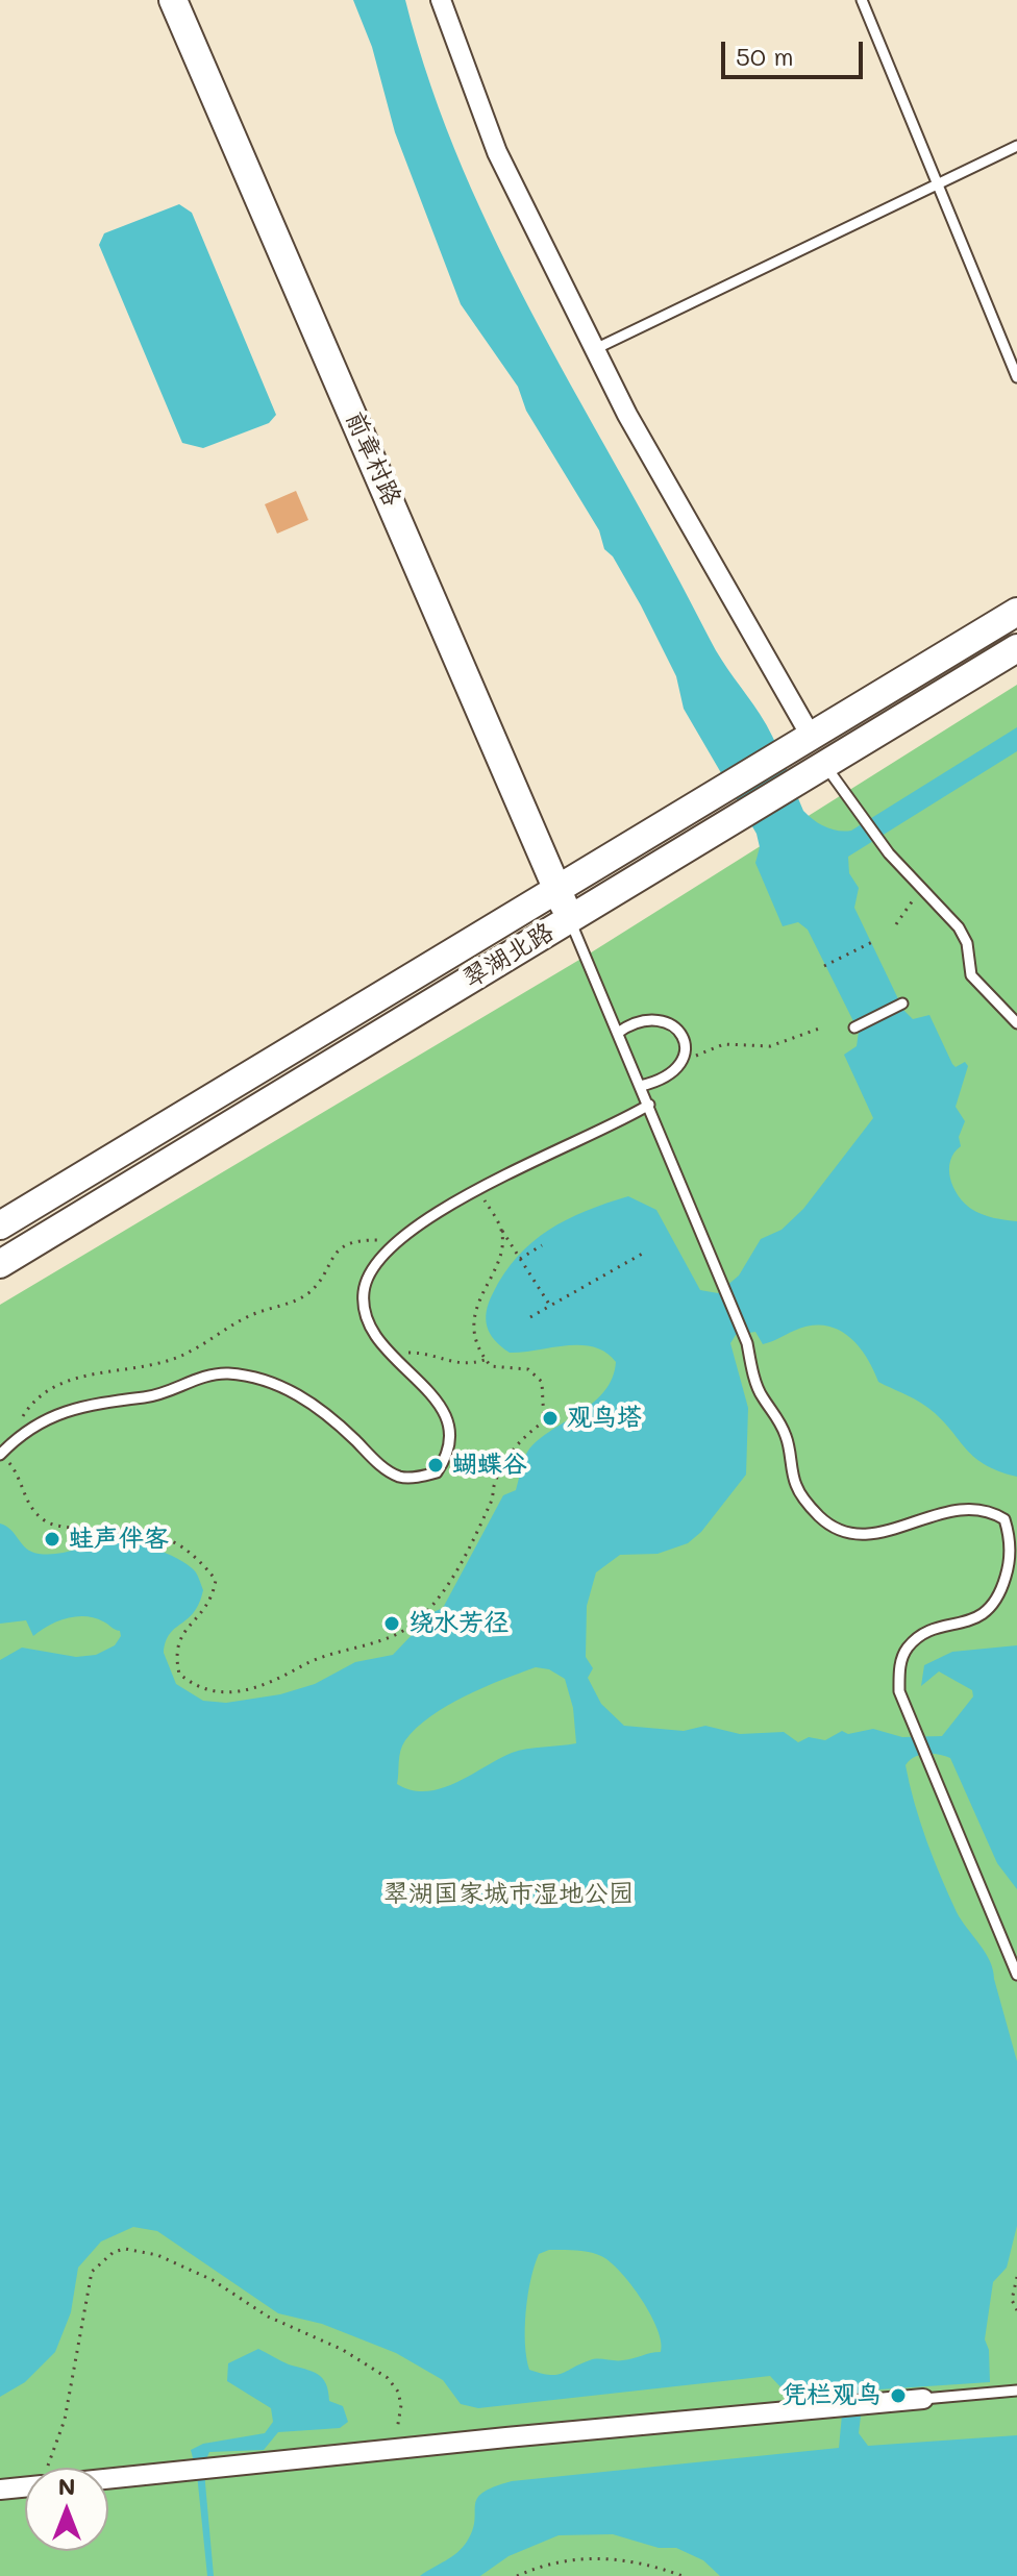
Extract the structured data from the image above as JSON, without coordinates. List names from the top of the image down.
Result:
{
  "streets": {
    "street": ["前章村路", "翠湖北路"]
  },
  "crossings": [
    ["前章村路", "翠湖北路"]
  ],
  "parks": ["翠湖国家城市湿地公园"],
  "places": [
    "观鸟塔",
    "蝴蝶谷",
    "蛙声伴客",
    "绕水芳径",
    "凭栏观鸟"
  ],
  "scale_bar": "50 m",
  "north": "top"
}
